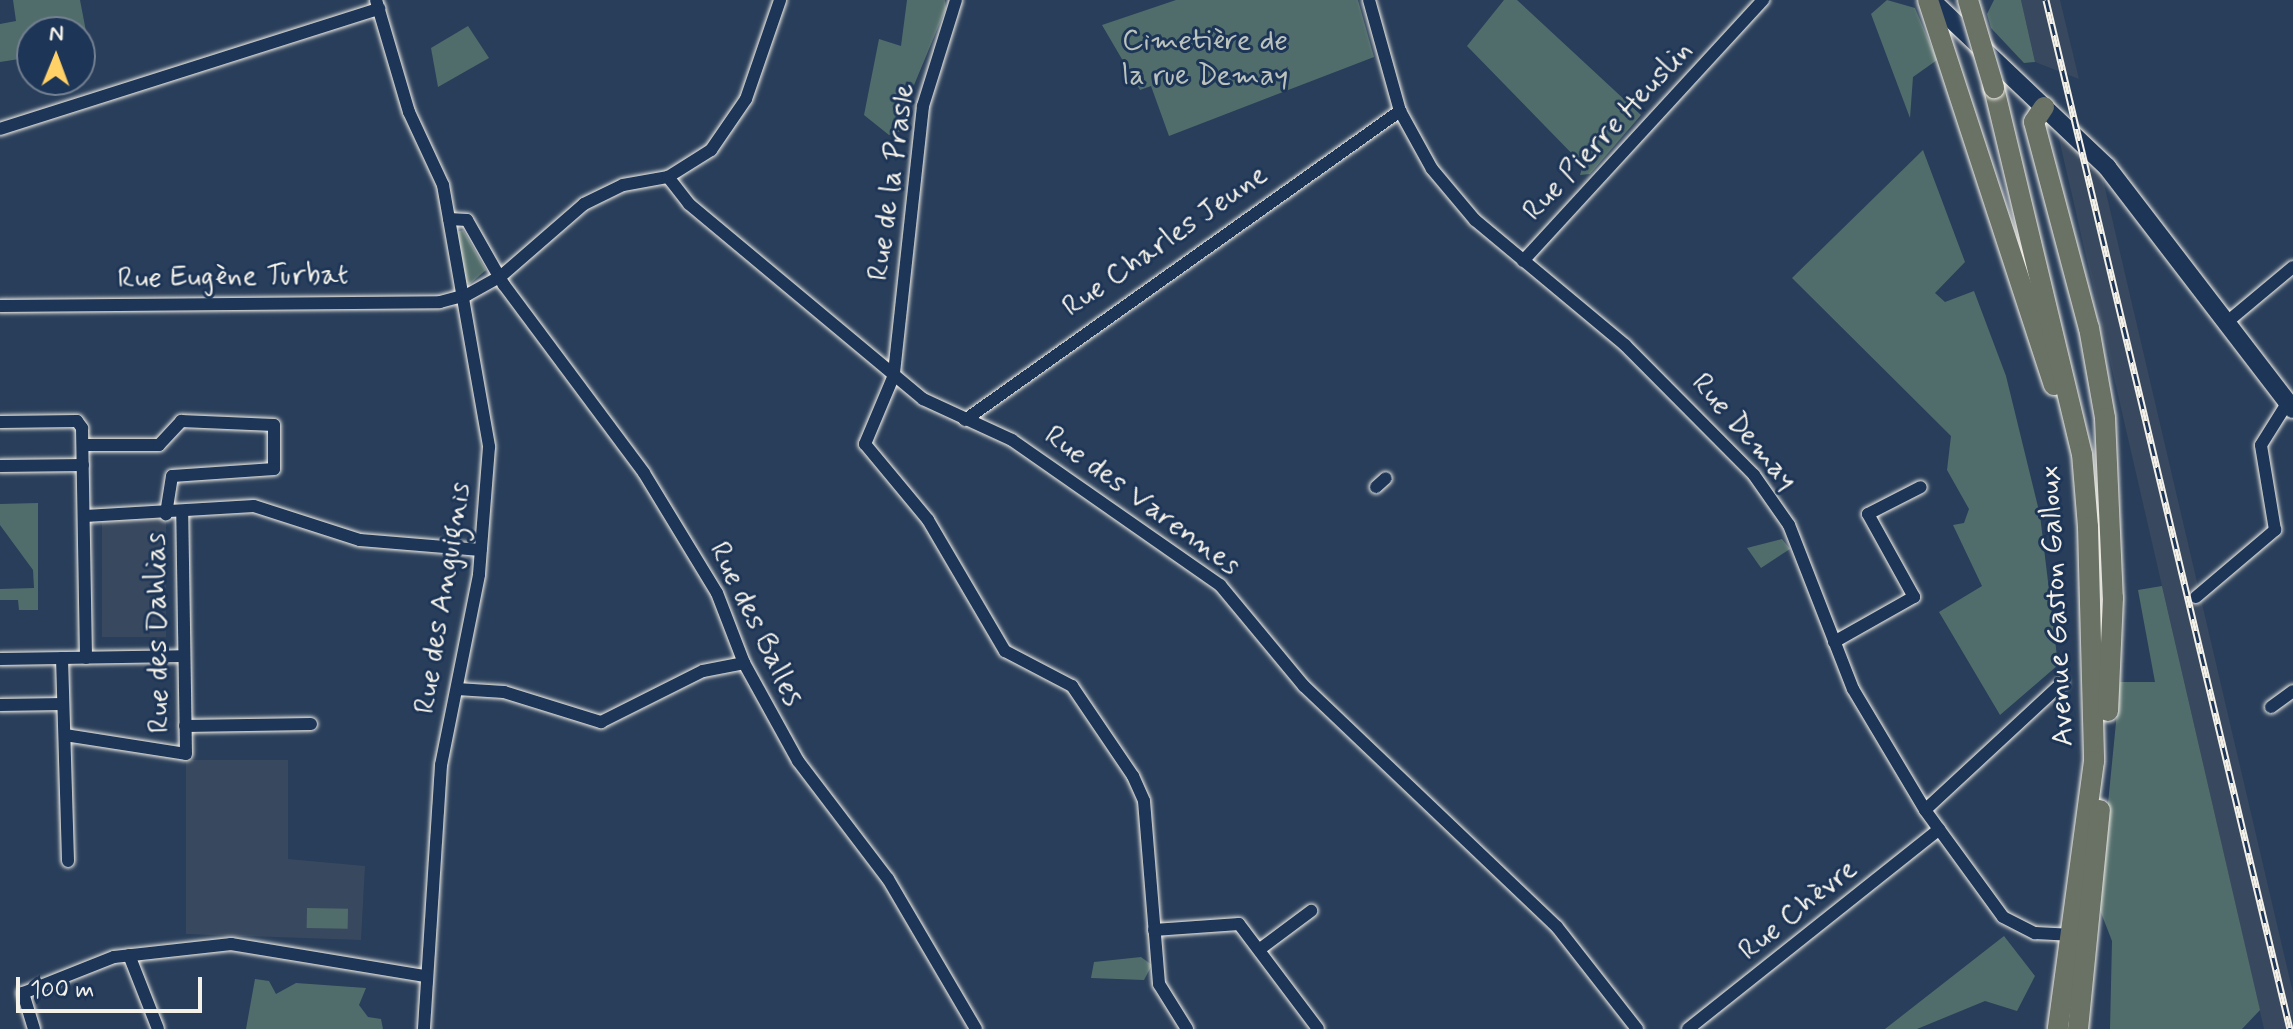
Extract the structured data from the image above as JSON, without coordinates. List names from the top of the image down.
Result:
{
  "streets": {
    "main road": ["Avenue Gaston Galloux"],
    "street": [
      "Rue Pierre Heuslin",
      "Rue de la Prasle",
      "Rue Charles Jeune",
      "Rue Eugène Turbat",
      "Rue Demay",
      "Rue des Varennes",
      "Rue des Anguignis",
      "Rue des Balles",
      "Rue des Dahlias",
      "Rue Chèvre"
    ]
  },
  "crossings": [
    ["Rue Pierre Heuslin", "Rue Demay"],
    ["Rue de la Prasle", "Rue des Varennes"],
    ["Rue Charles Jeune", "Rue Demay"],
    ["Rue Charles Jeune", "Rue des Varennes"],
    ["Rue Eugène Turbat", "Rue des Varennes"],
    ["Rue Eugène Turbat", "Rue des Anguignis"],
    ["Rue Eugène Turbat", "Rue des Balles"],
    ["Rue Demay", "Avenue Gaston Galloux"],
    ["Rue Demay", "Rue Chèvre"],
    ["Rue des Anguignis", "Rue des Balles"]
  ],
  "parks": ["Cimetière de la rue Demay"],
  "scale_bar": "100 m",
  "north": "top"
}
